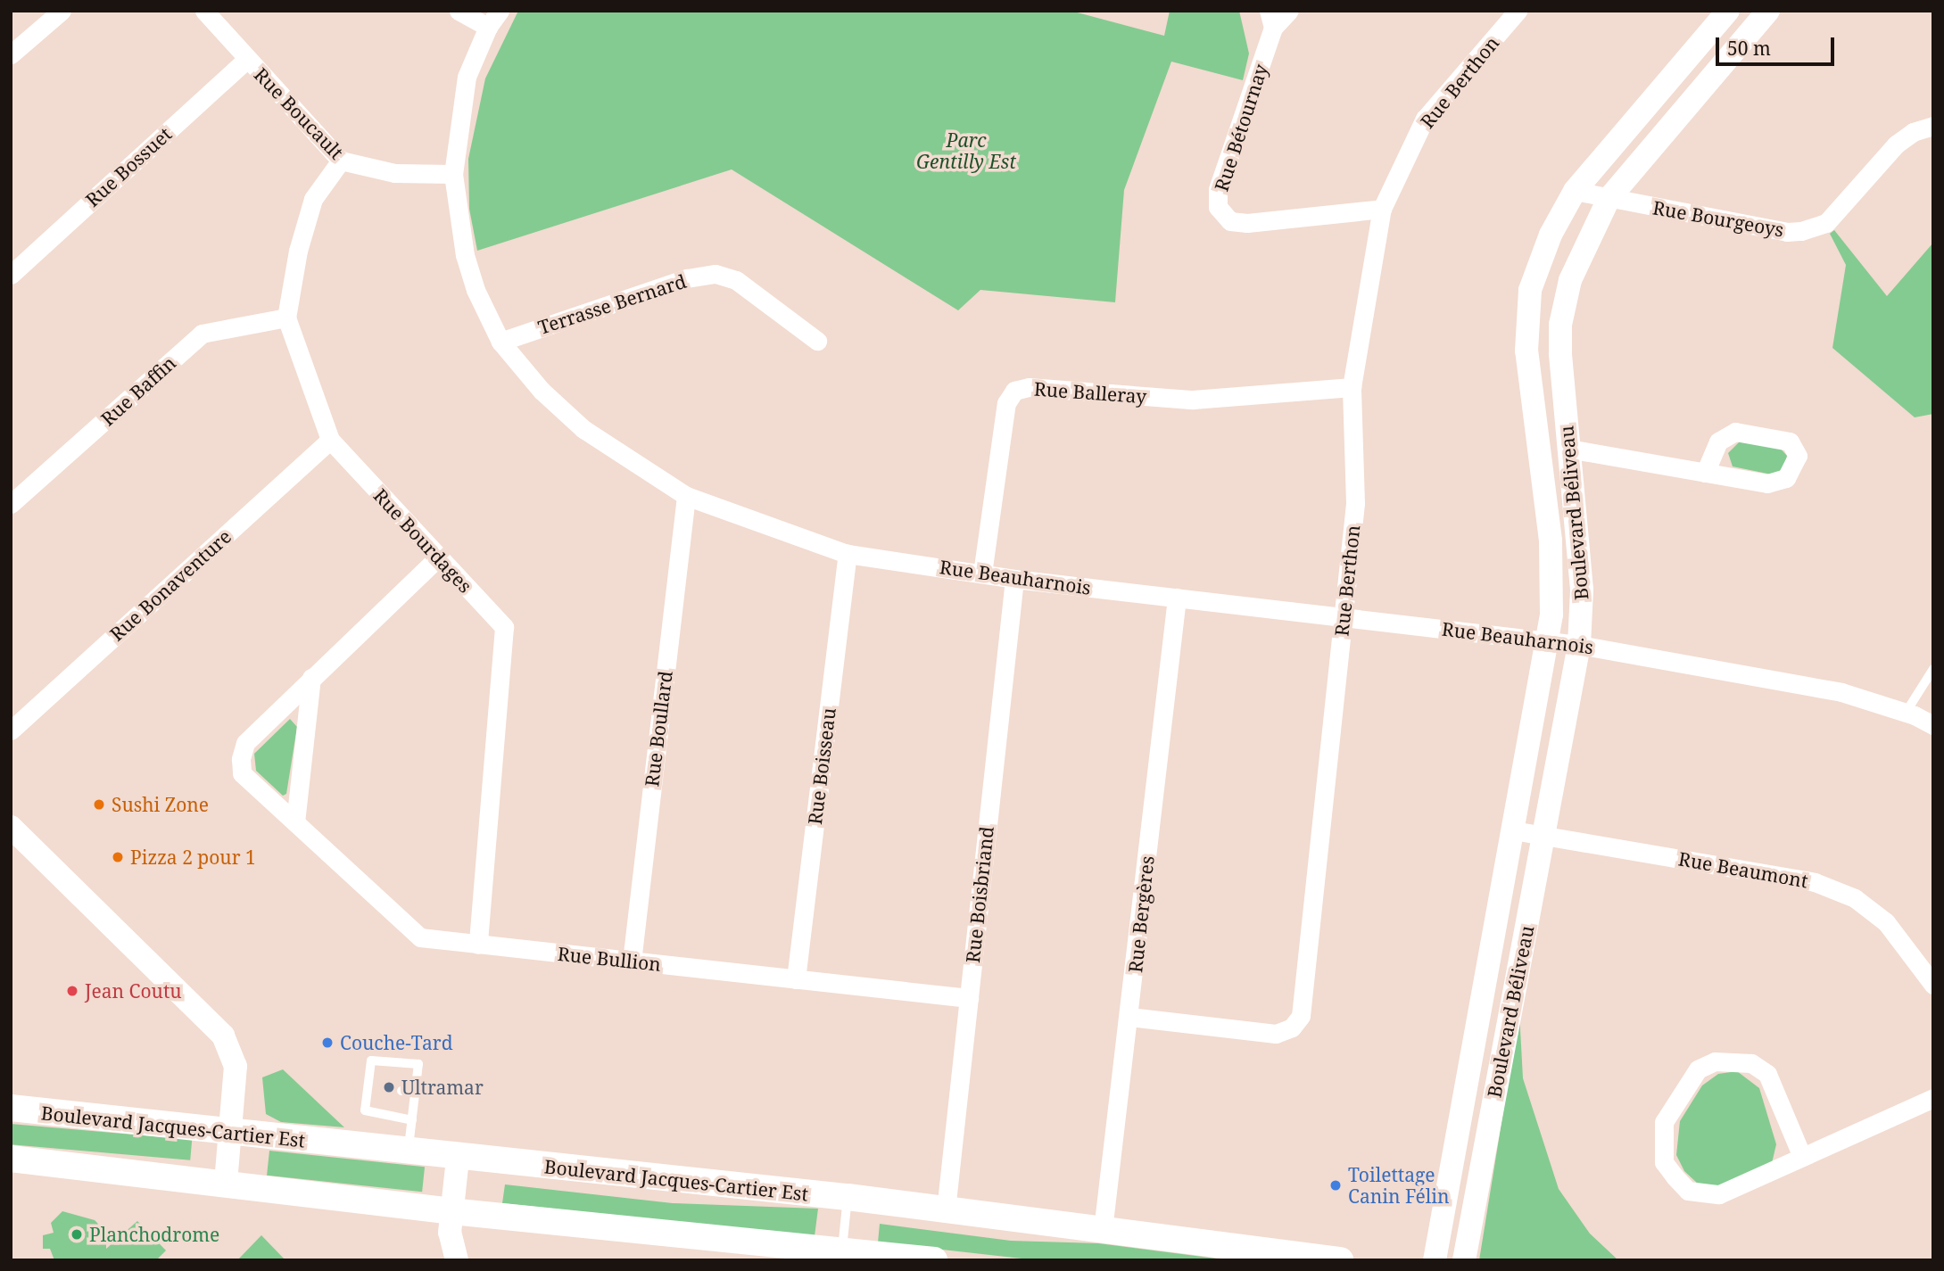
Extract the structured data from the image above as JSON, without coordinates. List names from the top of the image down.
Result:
{
  "streets": {
    "main road": ["Boulevard Jacques-Cartier Est"],
    "street": [
      "Rue Berthon",
      "Rue Boucault",
      "Rue Bétournay",
      "Rue Bossuet",
      "Rue Bourgeoys",
      "Terrasse Bernard",
      "Rue Baffin",
      "Rue Balleray",
      "Boulevard Béliveau",
      "Rue Bourdages",
      "Rue Beauharnois",
      "Rue Bonaventure",
      "Rue Boullard",
      "Rue Boisseau",
      "Rue Beaumont",
      "Rue Boisbriand",
      "Rue Bergères",
      "Rue Bullion"
    ]
  },
  "crossings": [
    ["Rue Berthon", "Rue Bétournay"],
    ["Rue Berthon", "Rue Balleray"],
    ["Rue Berthon", "Rue Beauharnois"],
    ["Rue Berthon", "Rue Bergères"],
    ["Rue Boucault", "Rue Bossuet"],
    ["Rue Boucault", "Rue Bourdages"],
    ["Rue Boucault", "Rue Beauharnois"],
    ["Rue Bourgeoys", "Boulevard Béliveau"],
    ["Terrasse Bernard", "Rue Beauharnois"],
    ["Rue Baffin", "Rue Bourdages"],
    ["Rue Balleray", "Rue Beauharnois"],
    ["Boulevard Béliveau", "Rue Beauharnois"],
    ["Boulevard Béliveau", "Rue Beaumont"],
    ["Rue Bourdages", "Rue Bonaventure"],
    ["Rue Bourdages", "Rue Bullion"],
    ["Rue Beauharnois", "Rue Boullard"],
    ["Rue Beauharnois", "Rue Boisseau"],
    ["Rue Beauharnois", "Rue Boisbriand"],
    ["Rue Beauharnois", "Rue Bergères"],
    ["Rue Boullard", "Rue Bullion"],
    ["Rue Boisseau", "Rue Bullion"],
    ["Rue Boisbriand", "Rue Bullion"],
    ["Rue Boisbriand", "Boulevard Jacques-Cartier Est"],
    ["Rue Bergères", "Boulevard Jacques-Cartier Est"]
  ],
  "parks": ["Parc Gentilly Est"],
  "places": [
    "Sushi Zone",
    "Pizza 2 pour 1",
    "Jean Coutu",
    "Couche-Tard",
    "Ultramar",
    "Toilettage Canin Félin",
    "Planchodrome"
  ],
  "scale_bar": "50 m"
}
